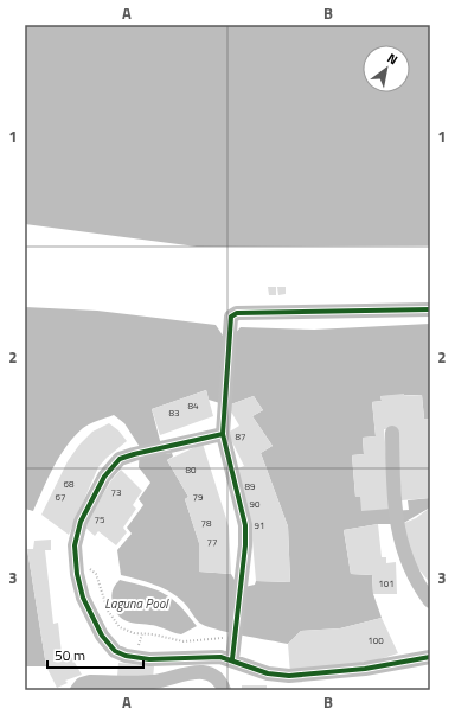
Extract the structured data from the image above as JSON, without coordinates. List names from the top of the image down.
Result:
{
  "water": ["Laguna Pool"],
  "house_numbers": [
    "84",
    "83",
    "87",
    "80",
    "68",
    "89",
    "73",
    "67",
    "79",
    "90",
    "75",
    "78",
    "91",
    "77",
    "101",
    "100"
  ],
  "scale_bar": "50 m",
  "north": "top right",
  "grid": {
    "columns": ["A", "B"],
    "rows": ["1", "2", "3"]
  }
}
